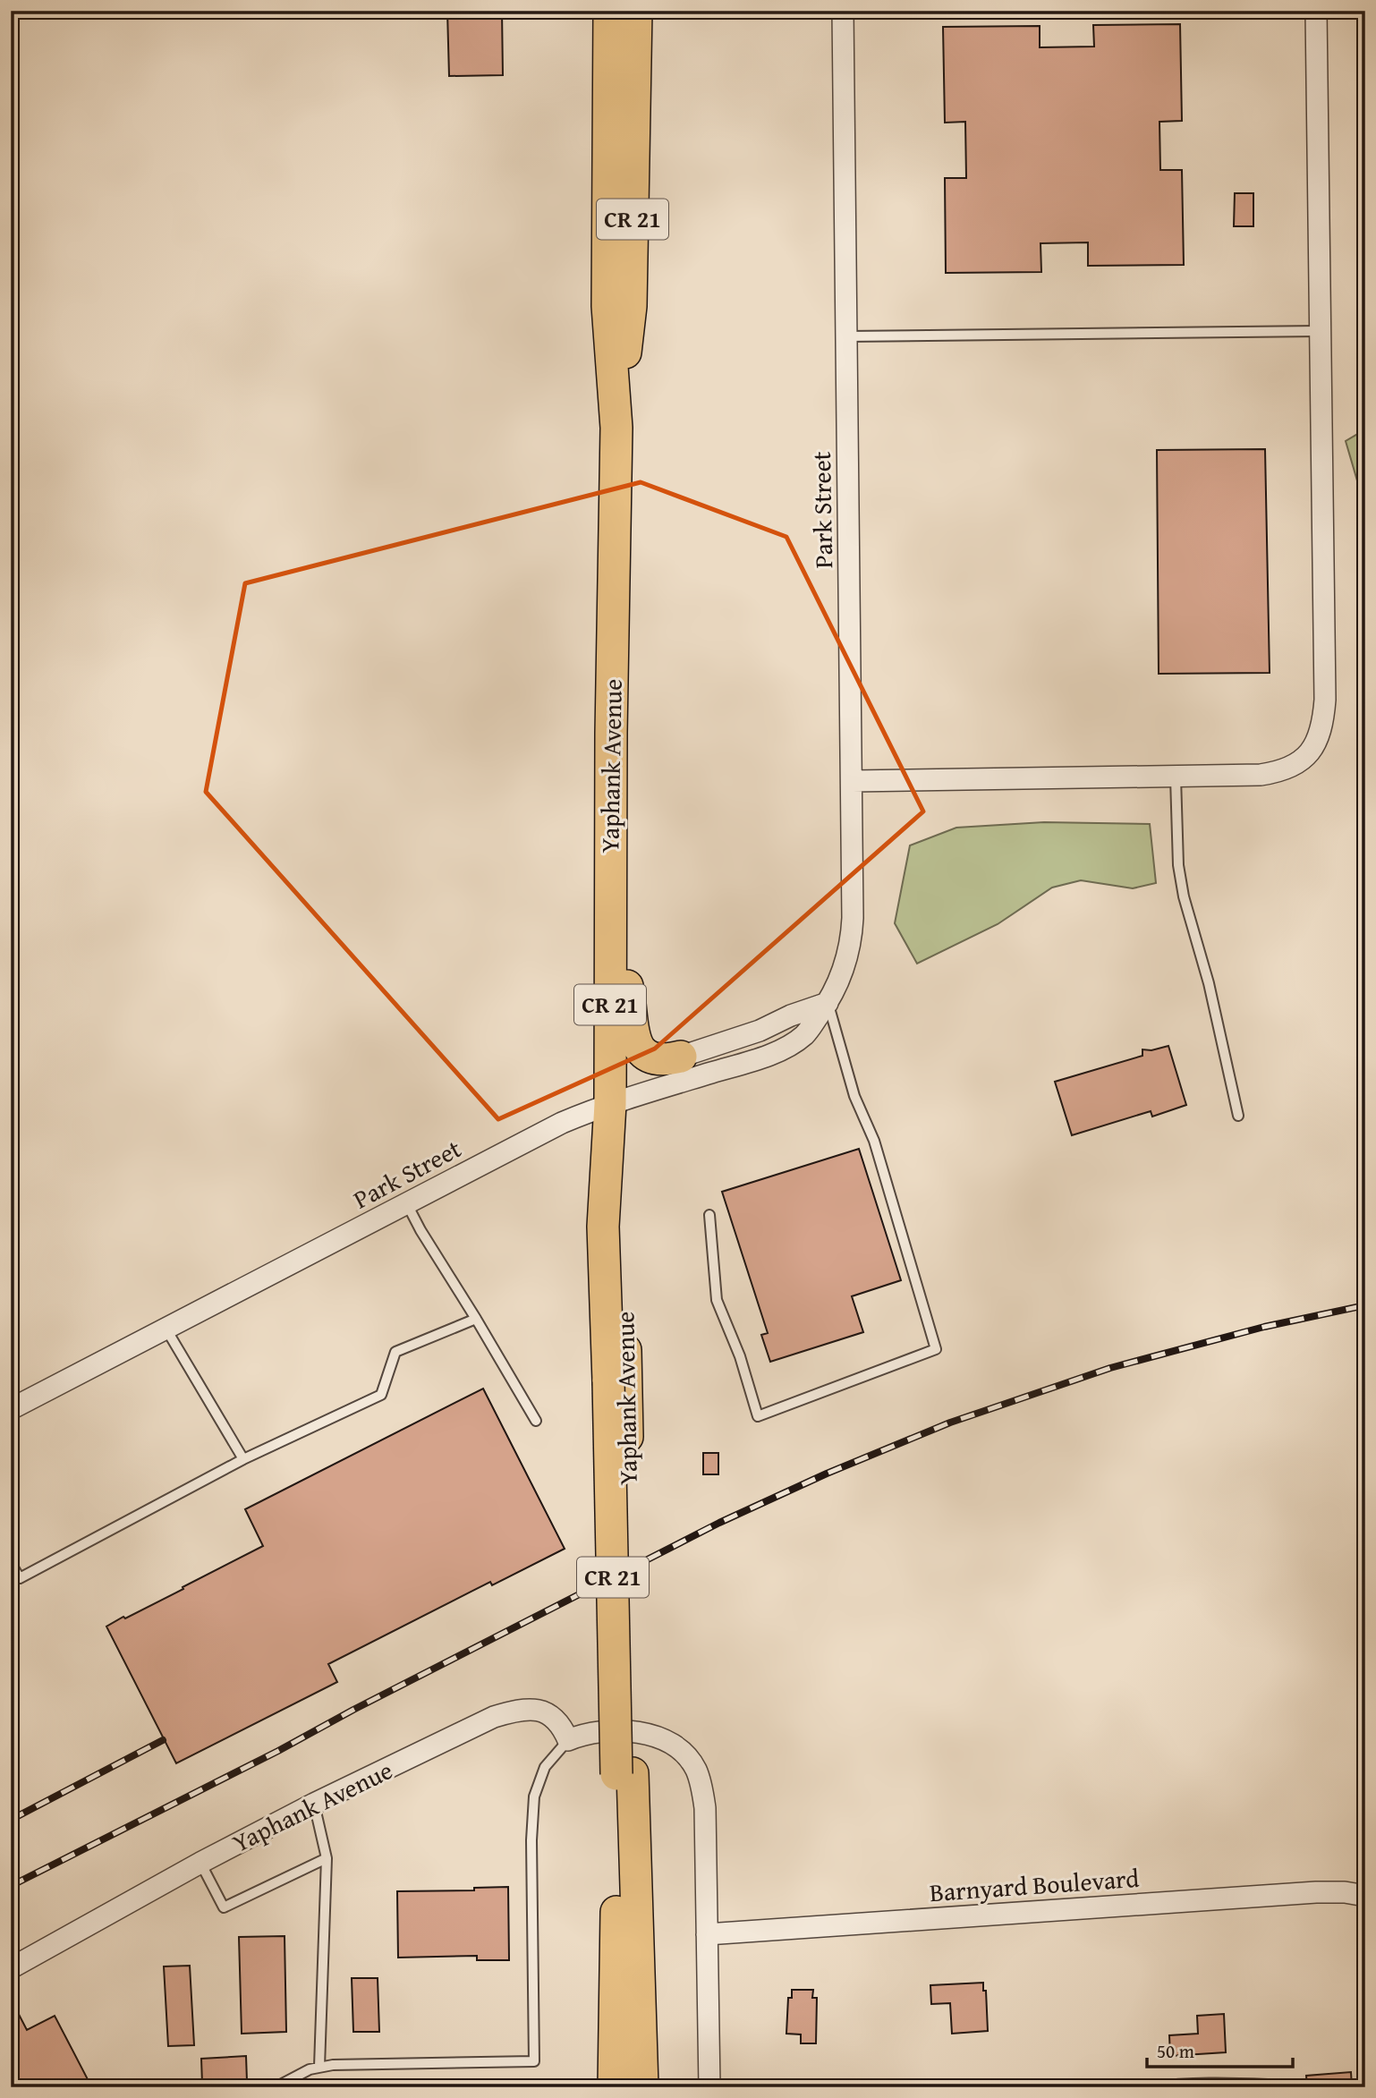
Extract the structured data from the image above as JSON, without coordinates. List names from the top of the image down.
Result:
{
  "streets": {
    "main road": ["CR 21", "Yaphank Avenue"],
    "street": ["Park Street", "Barnyard Boulevard"]
  },
  "crossings": [
    ["Park Street", "Yaphank Avenue"]
  ],
  "scale_bar": "50 m"
}
